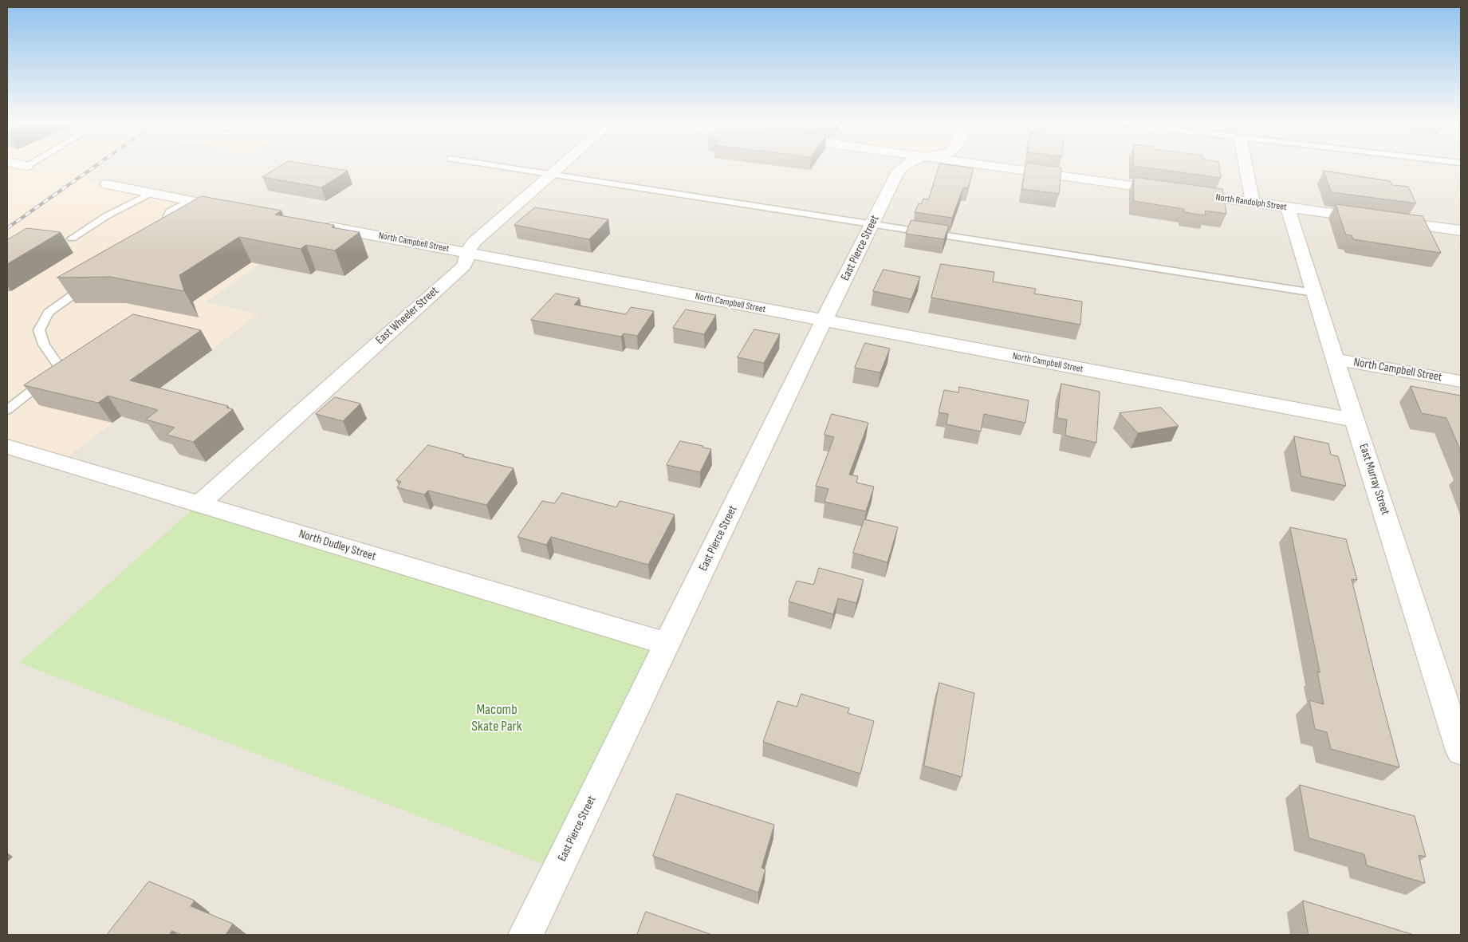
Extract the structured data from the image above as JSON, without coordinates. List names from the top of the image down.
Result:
{
  "streets": {
    "street": [
      "North Randolph Street",
      "North Campbell Street",
      "East Pierce Street",
      "East Wheeler Street",
      "East Murray Street",
      "North Dudley Street"
    ]
  },
  "crossings": [
    ["North Randolph Street", "East Murray Street"],
    ["North Campbell Street", "East Pierce Street"],
    ["North Campbell Street", "East Wheeler Street"],
    ["North Campbell Street", "East Murray Street"],
    ["East Pierce Street", "North Dudley Street"],
    ["East Wheeler Street", "North Dudley Street"]
  ],
  "parks": ["Macomb Skate Park"]
}
